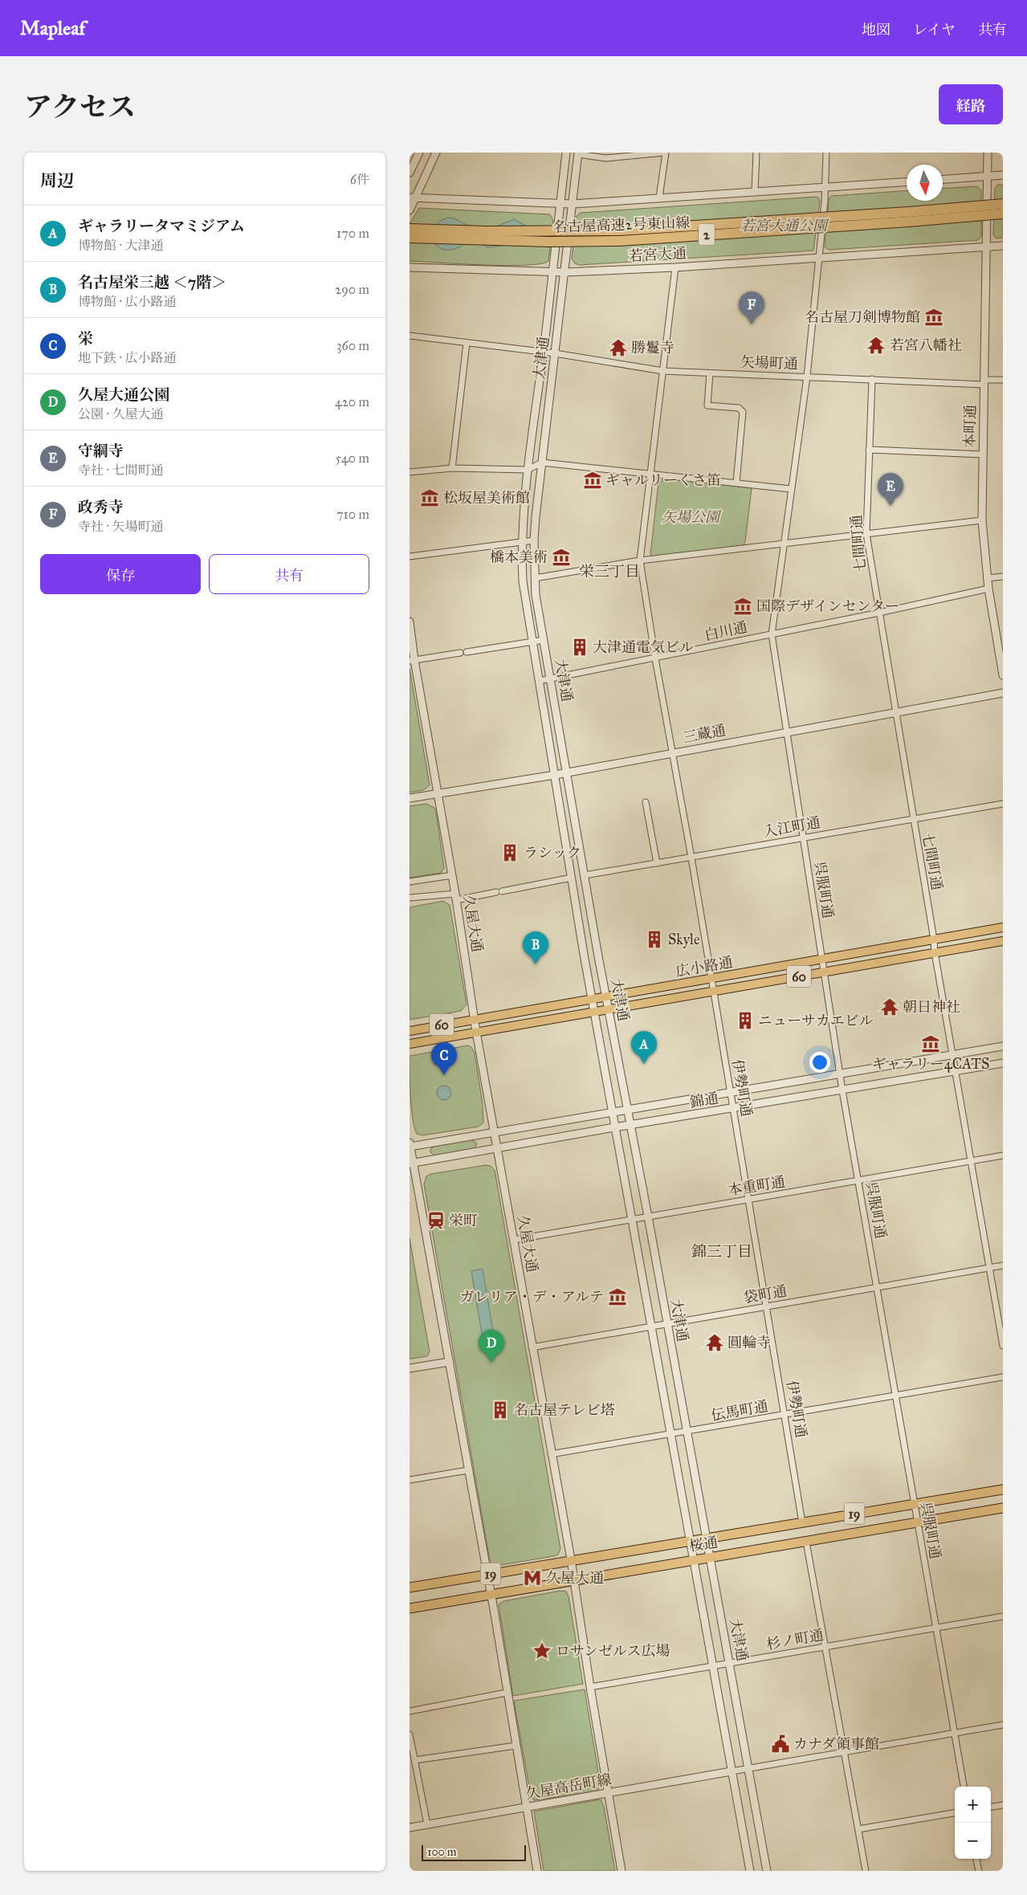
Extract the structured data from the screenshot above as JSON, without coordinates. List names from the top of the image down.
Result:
{
  "streets": {
    "highway": [
      "名古屋高速2号東山線",
      "2",
      "19",
      "桜通"
    ],
    "main road": ["広小路通", "60"],
    "street": [
      "若宮大通",
      "大津通",
      "矢場町通",
      "本町通",
      "七間町通",
      "白川通",
      "三蔵通",
      "入江町通",
      "呉服町通",
      "久屋大通",
      "伊勢町通",
      "錦通",
      "本重町通",
      "袋町通",
      "伝馬町通",
      "杉ノ町通",
      "久屋高岳町線"
    ]
  },
  "crossings": [
    ["若宮大通", "大津通"],
    ["若宮大通", "本町通"],
    ["若宮大通", "呉服町通"],
    ["若宮大通", "伊勢町通"],
    ["大津通", "矢場町通"],
    ["大津通", "白川通"],
    ["大津通", "三蔵通"],
    ["大津通", "入江町通"],
    ["大津通", "広小路通"],
    ["大津通", "錦通"],
    ["大津通", "本重町通"],
    ["大津通", "袋町通"],
    ["大津通", "伝馬町通"],
    ["大津通", "桜通"],
    ["大津通", "杉ノ町通"],
    ["大津通", "久屋高岳町線"],
    ["矢場町通", "本町通"],
    ["矢場町通", "七間町通"],
    ["矢場町通", "呉服町通"],
    ["矢場町通", "伊勢町通"],
    ["本町通", "白川通"],
    ["七間町通", "白川通"],
    ["七間町通", "三蔵通"],
    ["七間町通", "入江町通"],
    ["七間町通", "広小路通"],
    ["七間町通", "錦通"],
    ["七間町通", "本重町通"],
    ["七間町通", "袋町通"],
    ["白川通", "呉服町通"],
    ["白川通", "伊勢町通"],
    ["三蔵通", "呉服町通"],
    ["三蔵通", "久屋大通"],
    ["三蔵通", "伊勢町通"],
    ["入江町通", "呉服町通"],
    ["入江町通", "伊勢町通"],
    ["呉服町通", "広小路通"],
    ["呉服町通", "錦通"],
    ["呉服町通", "本重町通"],
    ["呉服町通", "袋町通"],
    ["呉服町通", "伝馬町通"],
    ["呉服町通", "桜通"],
    ["呉服町通", "杉ノ町通"],
    ["久屋大通", "広小路通"],
    ["久屋大通", "錦通"],
    ["久屋大通", "本重町通"],
    ["久屋大通", "袋町通"],
    ["久屋大通", "伝馬町通"],
    ["久屋大通", "桜通"],
    ["久屋大通", "杉ノ町通"],
    ["久屋大通", "久屋高岳町線"],
    ["広小路通", "伊勢町通"],
    ["伊勢町通", "錦通"],
    ["伊勢町通", "本重町通"],
    ["伊勢町通", "袋町通"],
    ["伊勢町通", "伝馬町通"],
    ["伊勢町通", "桜通"]
  ],
  "districts": ["栄三丁目", "錦三丁目"],
  "parks": ["若宮大通公園", "矢場公園"],
  "places": {
    "museum": [
      "名古屋刀剣博物館",
      "ギャルリーくさ笛",
      "松坂屋美術館",
      "橋本美術",
      "国際デザインセンター",
      "ギャラリー4CATS",
      "ガレリア・デ・アルテ"
    ],
    "temple": [
      "若宮八幡社",
      "勝鬘寺",
      "朝日神社",
      "圓輪寺"
    ],
    "building": [
      "大津通電気ビル",
      "ラシック",
      "Skyle",
      "ニューサカエビル",
      "名古屋テレビ塔"
    ],
    "station": ["栄町"],
    "metro station": ["久屋大通"],
    "place": ["ロサンゼルス広場"],
    "public building": ["カナダ領事館"]
  },
  "scale_bar": "100 m",
  "north": "bottom",
  "page": {
    "header": "Mapleaf",
    "nav": ["地図", "レイヤ", "共有"],
    "title": "アクセス",
    "buttons": [
      "経路",
      ["保存", "共有"]
    ],
    "heading": ["周辺", "6件"],
    "list": [
      {
        "mark": "A",
        "name": "ギャラリータマミジアム",
        "note": "博物館 · 大津通",
        "value": "170 m"
      },
      {
        "mark": "B",
        "name": "名古屋栄三越 ＜7階＞",
        "note": "博物館 · 広小路通",
        "value": "290 m"
      },
      {
        "mark": "C",
        "name": "栄",
        "note": "地下鉄 · 広小路通",
        "value": "360 m"
      },
      {
        "mark": "D",
        "name": "久屋大通公園",
        "note": "公園 · 久屋大通",
        "value": "420 m"
      },
      {
        "mark": "E",
        "name": "守綱寺",
        "note": "寺社 · 七間町通",
        "value": "540 m"
      },
      {
        "mark": "F",
        "name": "政秀寺",
        "note": "寺社 · 矢場町通",
        "value": "710 m"
      }
    ],
    "pins": [
      "F",
      "E",
      "B",
      "A",
      "C",
      "D"
    ],
    "map_buttons": ["+", "−"],
    "scale": "100 m"
  }
}
